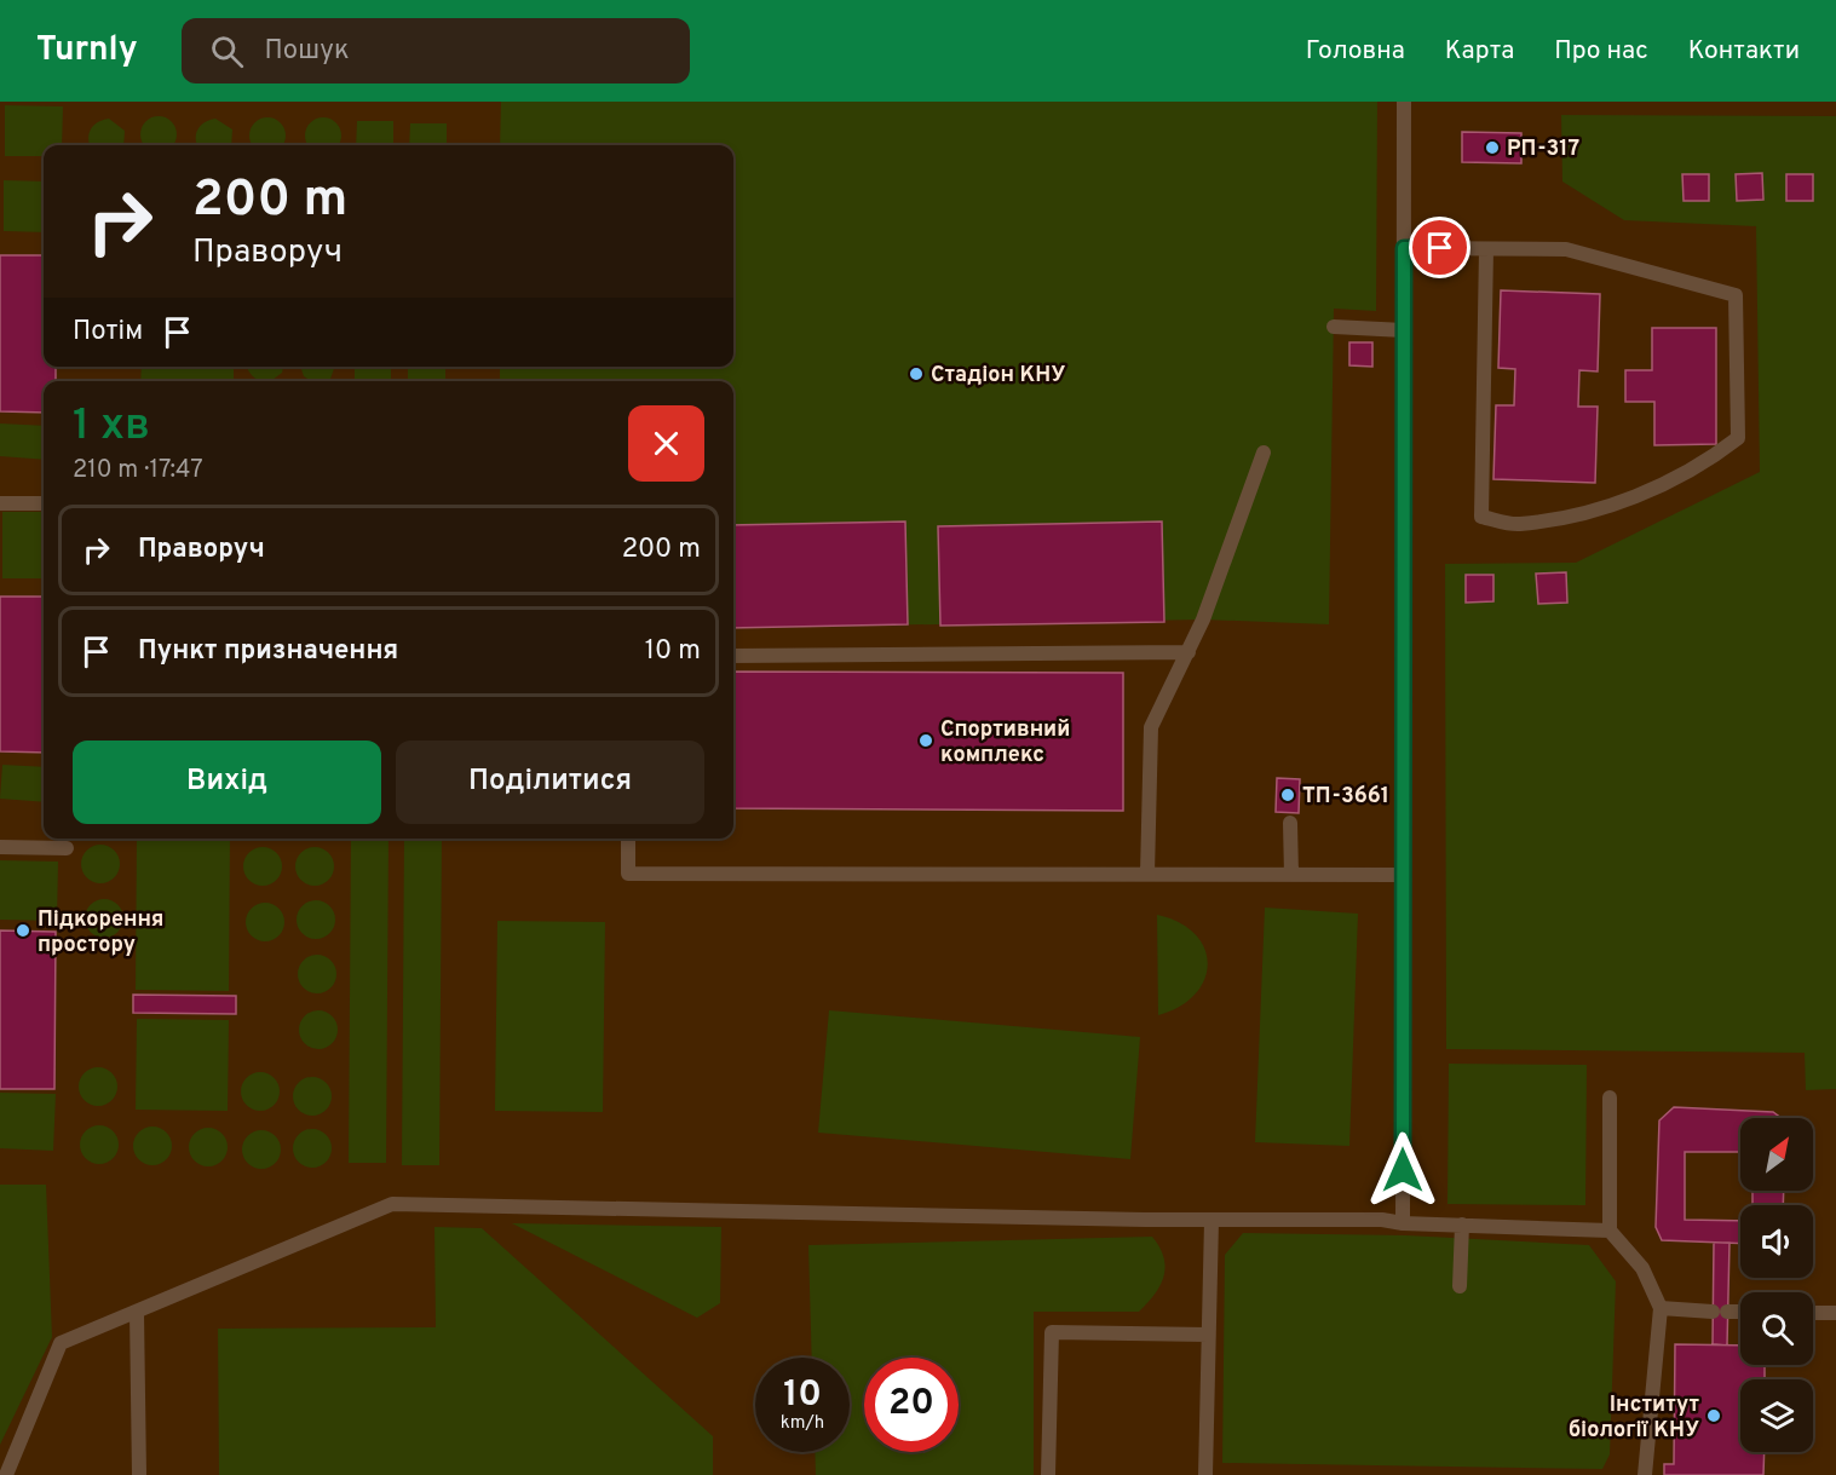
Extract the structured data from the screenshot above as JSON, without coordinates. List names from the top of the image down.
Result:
{
  "places": [
    "РП-317",
    "Стадіон КНУ",
    "Спортивний комплекс",
    "ТП-3661",
    "Підкорення простору",
    "Інститут біології КНУ"
  ],
  "north": "top right",
  "page": {
    "header": "Turnly",
    "search": "Пошук",
    "nav": [
      "Головна",
      "Карта",
      "Про нас",
      "Контакти"
    ],
    "turn": ["200 m", "Праворуч"],
    "then": "Потім",
    "heading": ["1 хв", "210 m · 17:47"],
    "list": [
      {
        "name": "Праворуч",
        "value": "200 m"
      },
      {
        "name": "Пункт призначення",
        "value": "10 m"
      }
    ],
    "buttons": ["Вихід", "Поділитися"],
    "speed": "10 km/h",
    "limit": "20"
  }
}
